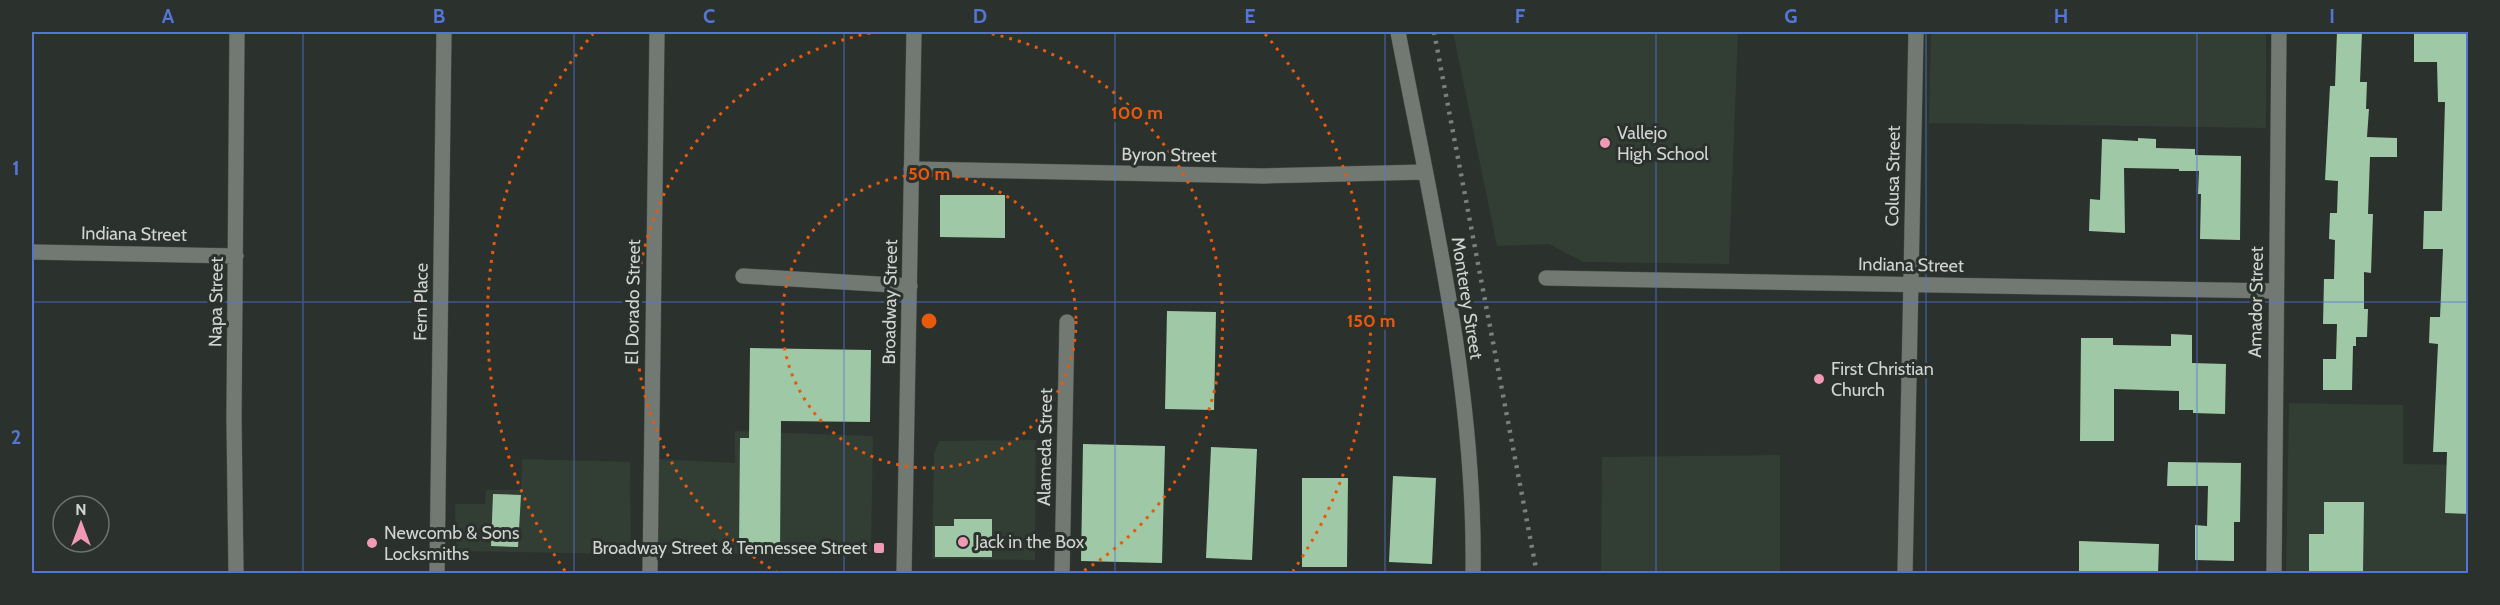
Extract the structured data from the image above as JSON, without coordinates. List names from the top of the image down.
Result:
{
  "streets": {
    "street": [
      "Byron Street",
      "Colusa Street",
      "Indiana Street",
      "Monterey Street",
      "Napa Street",
      "Fern Place",
      "El Dorado Street",
      "Broadway Street",
      "Amador Street",
      "Alameda Street"
    ]
  },
  "crossings": [
    ["Byron Street", "Monterey Street"],
    ["Byron Street", "Broadway Street"],
    ["Colusa Street", "Indiana Street"],
    ["Indiana Street", "Napa Street"],
    ["Indiana Street", "Amador Street"]
  ],
  "places": {
    "other": [
      "Vallejo High School",
      "First Christian Church",
      "Jack in the Box",
      "Newcomb & Sons Locksmiths"
    ],
    "transit": ["Broadway Street & Tennessee Street"]
  },
  "north": "top",
  "grid": {
    "columns": [
      "A",
      "B",
      "C",
      "D",
      "E",
      "F",
      "G",
      "H",
      "I"
    ],
    "rows": ["1", "2"]
  },
  "rings": ["100 m", "50 m", "150 m"]
}
